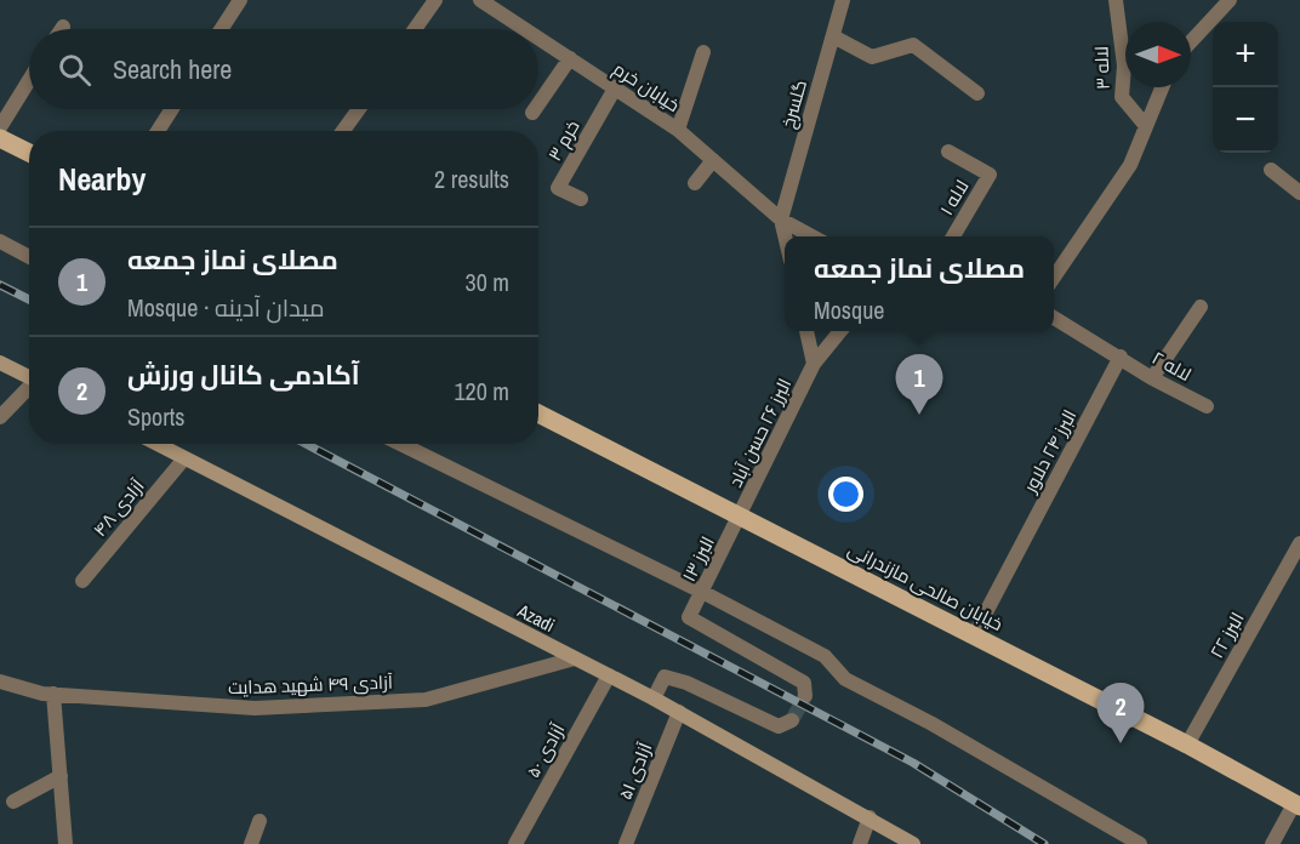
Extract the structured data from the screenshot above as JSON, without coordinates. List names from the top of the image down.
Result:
{
  "streets": {
    "main road": ["خیابان صالحی مازندرانی", "Azadi"],
    "street": [
      "لاله ۳",
      "خیابان خرم",
      "گلسرخ",
      "خرم ۳",
      "لاله ۱",
      "لاله ۲",
      "البرز ۲۶ حسن آباد",
      "البرز ۲۴ دلاور",
      "آزادی ۴۸",
      "البرز ۱۳",
      "البرز ۲۲",
      "آزادی ۴۹ شهید هدایت",
      "آزادی ۵۰",
      "آزادی ۵۱"
    ]
  },
  "crossings": [
    ["خیابان خرم", "گلسرخ"],
    ["خیابان خرم", "خرم ۳"],
    ["لاله ۲", "البرز ۲۴ دلاور"],
    ["البرز ۲۶ حسن آباد", "البرز ۱۳"],
    ["البرز ۲۶ حسن آباد", "خیابان صالحی مازندرانی"],
    ["البرز ۲۴ دلاور", "خیابان صالحی مازندرانی"],
    ["آزادی ۴۸", "Azadi"],
    ["البرز ۱۳", "خیابان صالحی مازندرانی"],
    ["خیابان صالحی مازندرانی", "البرز ۲۲"],
    ["Azadi", "آزادی ۴۹ شهید هدایت"],
    ["Azadi", "آزادی ۵۰"],
    ["Azadi", "آزادی ۵۱"]
  ],
  "north": "right",
  "page": {
    "map_buttons": ["+", "−"],
    "search": "Search here",
    "heading": ["Nearby", "2 results"],
    "list": [
      {
        "mark": "1",
        "name": "مصلای نماز جمعه",
        "note": "Mosque · میدان آدینه",
        "value": "30 m"
      },
      {
        "mark": "2",
        "name": "آکادمی کانال ورزش",
        "note": "Sports",
        "value": "120 m"
      }
    ],
    "popup": ["مصلای نماز جمعه", "Mosque"],
    "pins": ["1", "2"]
  }
}
